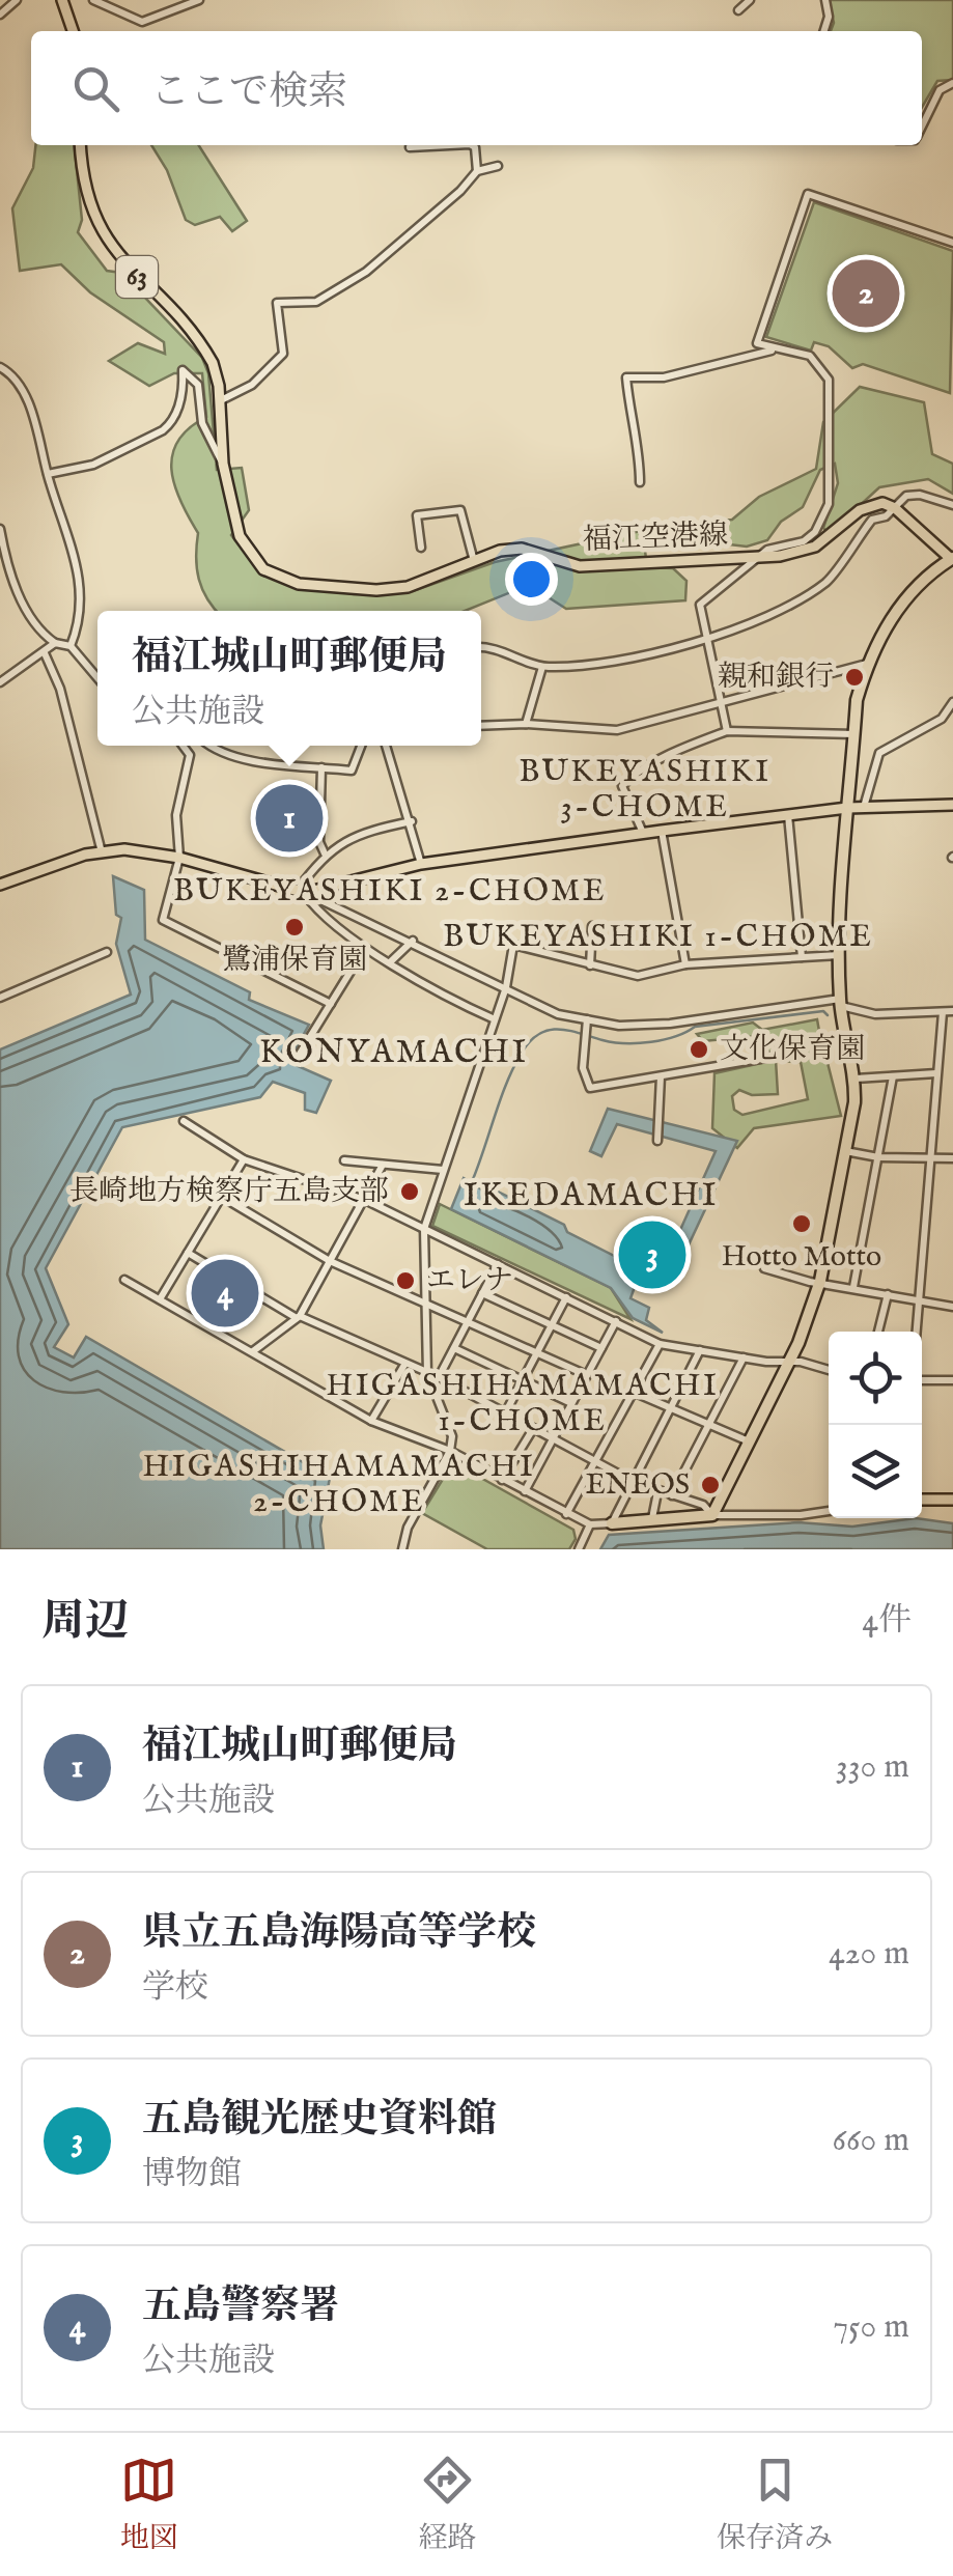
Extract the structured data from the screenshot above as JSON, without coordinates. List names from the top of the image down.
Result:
{
  "streets": {
    "main road": ["63", "福江空港線"]
  },
  "districts": [
    "BUKEYASHIKI 3-CHOME",
    "BUKEYASHIKI 2-CHOME",
    "BUKEYASHIKI 1-CHOME",
    "KONYAMACHI",
    "IKEDAMACHI",
    "HIGASHIHAMAMACHI 1-CHOME",
    "HIGASHIHAMAMACHI 2-CHOME"
  ],
  "places": [
    "親和銀行",
    "鷺浦保育園",
    "文化保育園",
    "長崎地方検察庁五島支部",
    "Hotto Motto",
    "エレナ",
    "ENEOS"
  ],
  "page": {
    "search": "ここで検索",
    "pins": [
      "2",
      "1",
      "3",
      "4"
    ],
    "popup": ["福江城山町郵便局", "公共施設"],
    "heading": ["周辺", "4件"],
    "list": [
      {
        "mark": "1",
        "name": "福江城山町郵便局",
        "note": "公共施設",
        "value": "330 m"
      },
      {
        "mark": "2",
        "name": "県立五島海陽高等学校",
        "note": "学校",
        "value": "420 m"
      },
      {
        "mark": "3",
        "name": "五島観光歴史資料館",
        "note": "博物館",
        "value": "660 m"
      },
      {
        "mark": "4",
        "name": "五島警察署",
        "note": "公共施設",
        "value": "750 m"
      }
    ],
    "nav": ["地図", "経路", "保存済み"]
  }
}
